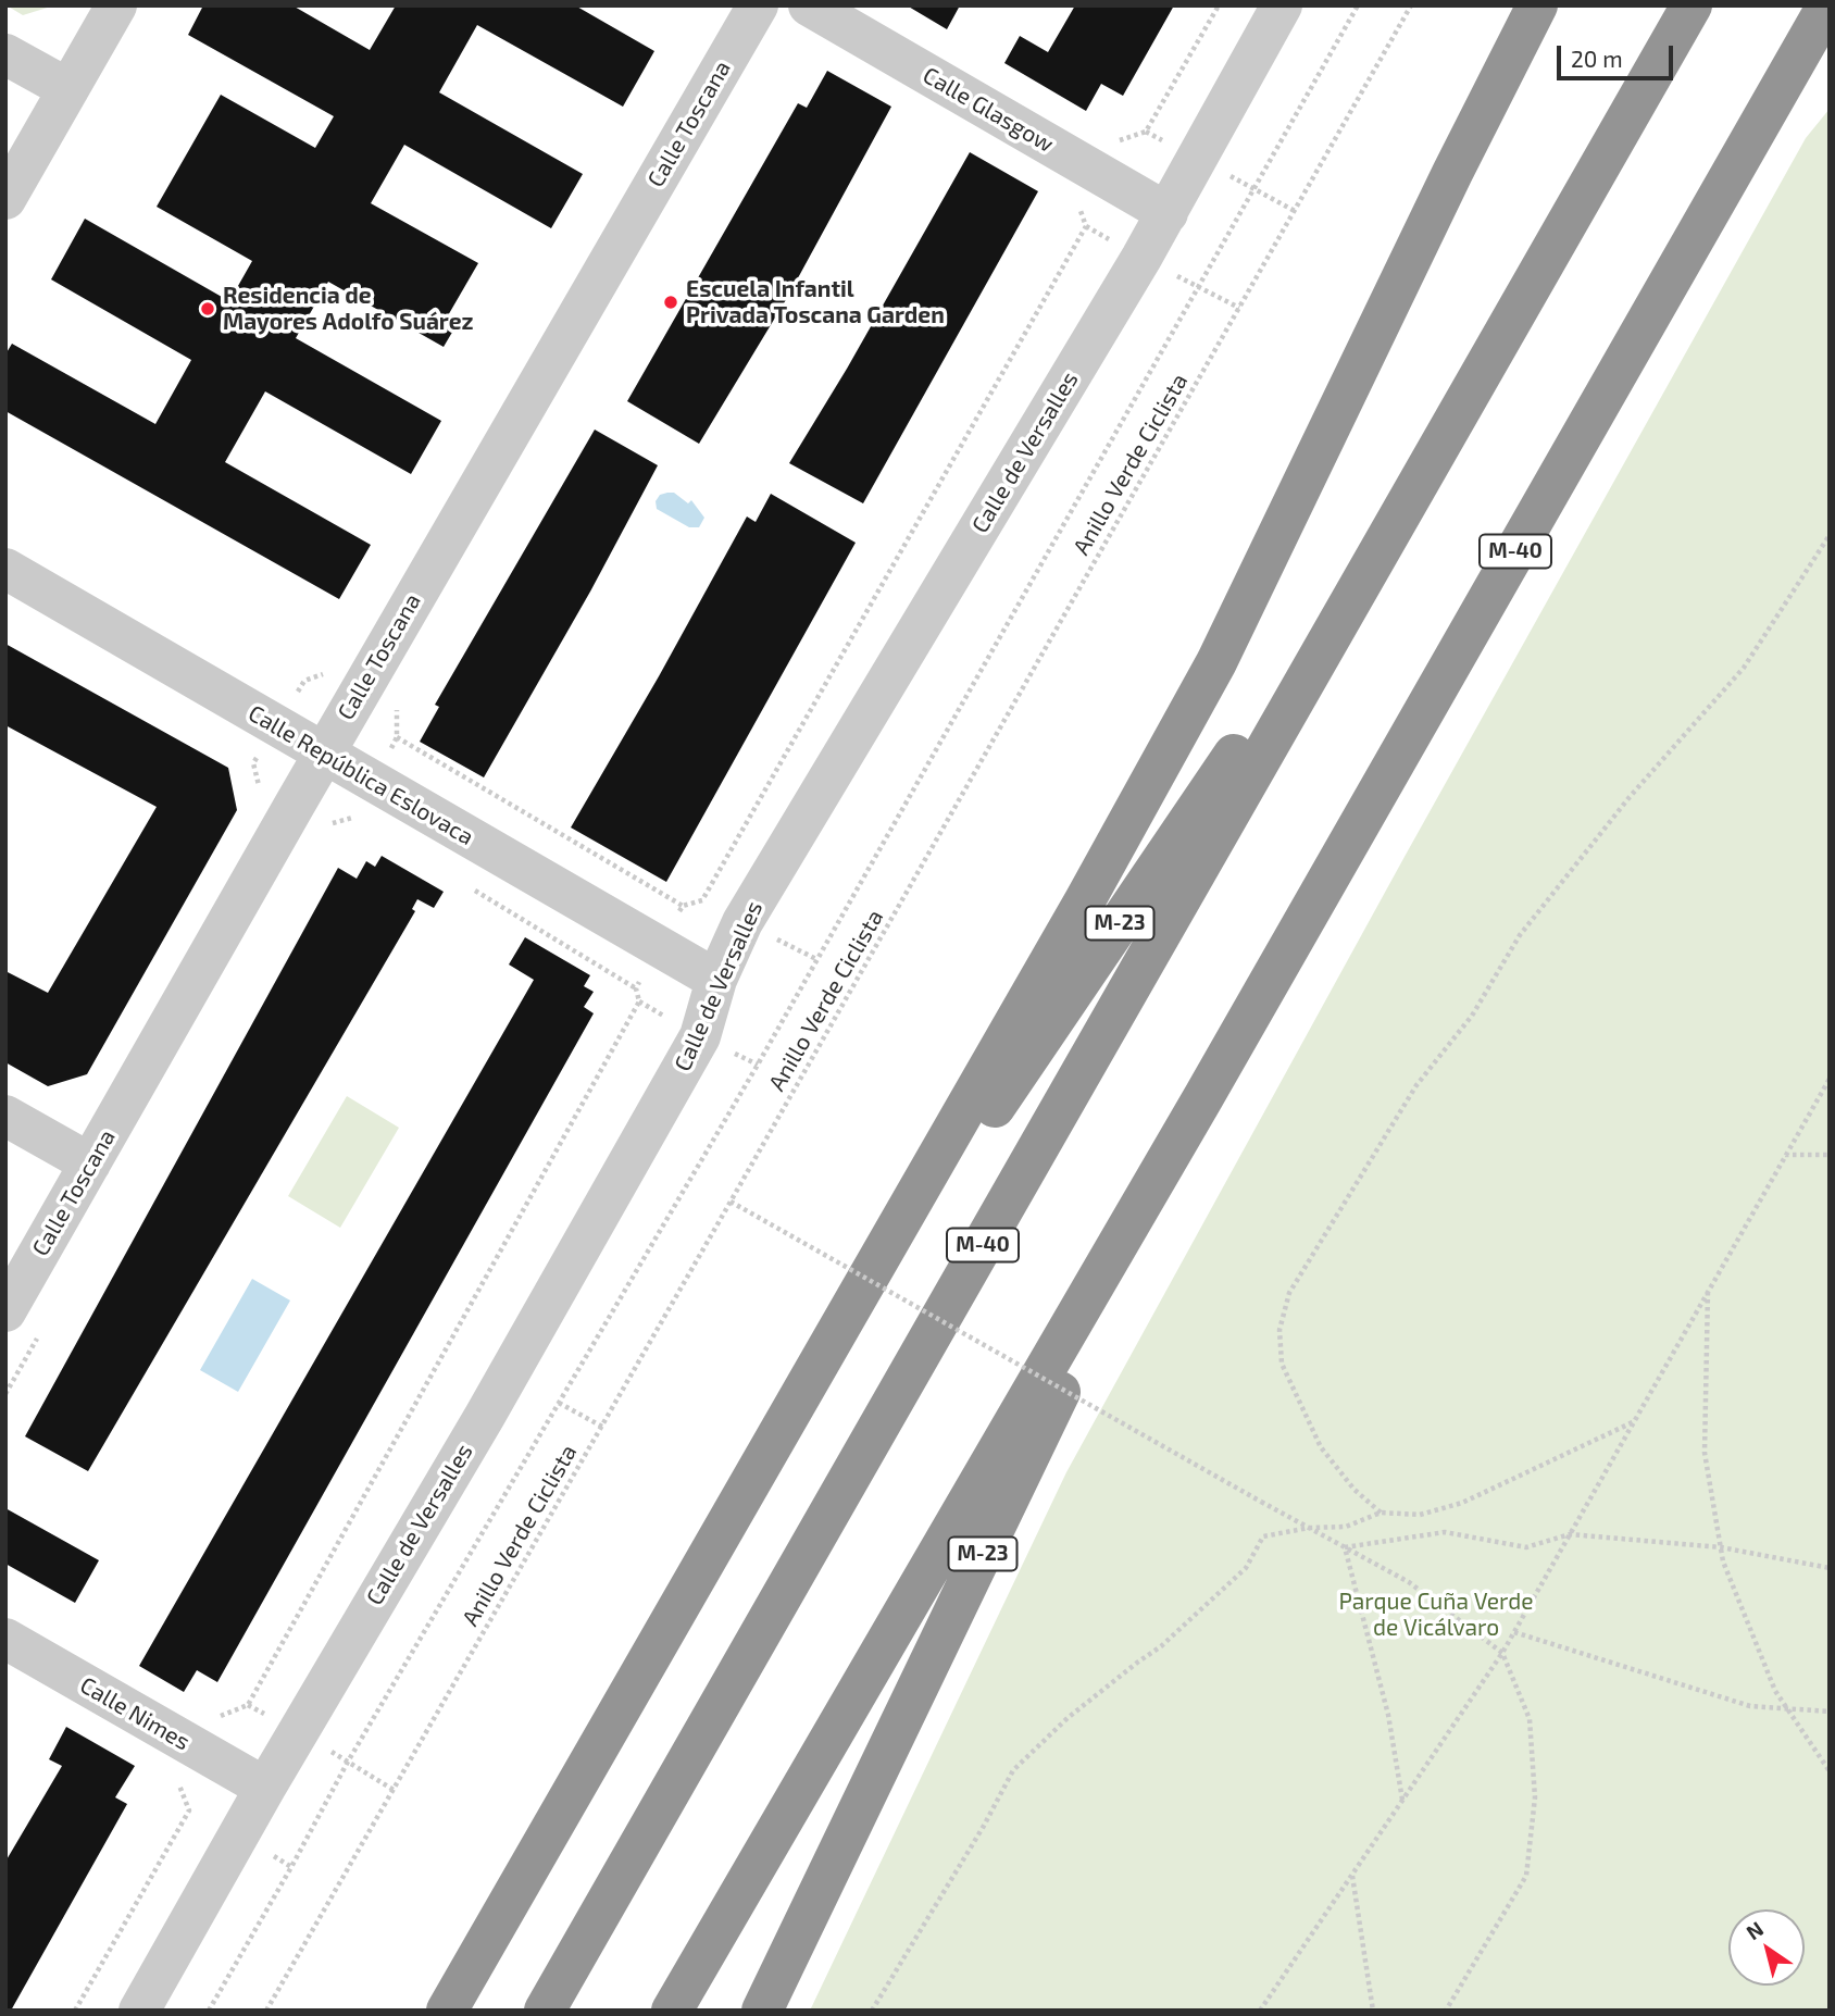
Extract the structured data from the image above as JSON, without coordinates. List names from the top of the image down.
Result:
{
  "streets": {
    "highway": ["M-40", "M-23"],
    "street": [
      "Calle Glasgow",
      "Calle Toscana",
      "Calle de Versalles",
      "Calle República Eslovaca",
      "Calle Nimes"
    ],
    "path": ["Anillo Verde Ciclista"]
  },
  "crossings": [
    ["Calle Glasgow", "Calle de Versalles"],
    ["Calle Toscana", "Calle República Eslovaca"],
    ["Calle de Versalles", "Calle República Eslovaca"],
    ["Calle de Versalles", "Calle Nimes"],
    ["M-40", "M-23"]
  ],
  "parks": ["Parque Cuña Verde de Vicálvaro"],
  "places": ["Escuela Infantil Privada Toscana Garden", "Residencia de Mayores Adolfo Suárez"],
  "scale_bar": "20 m",
  "north": "top left"
}
